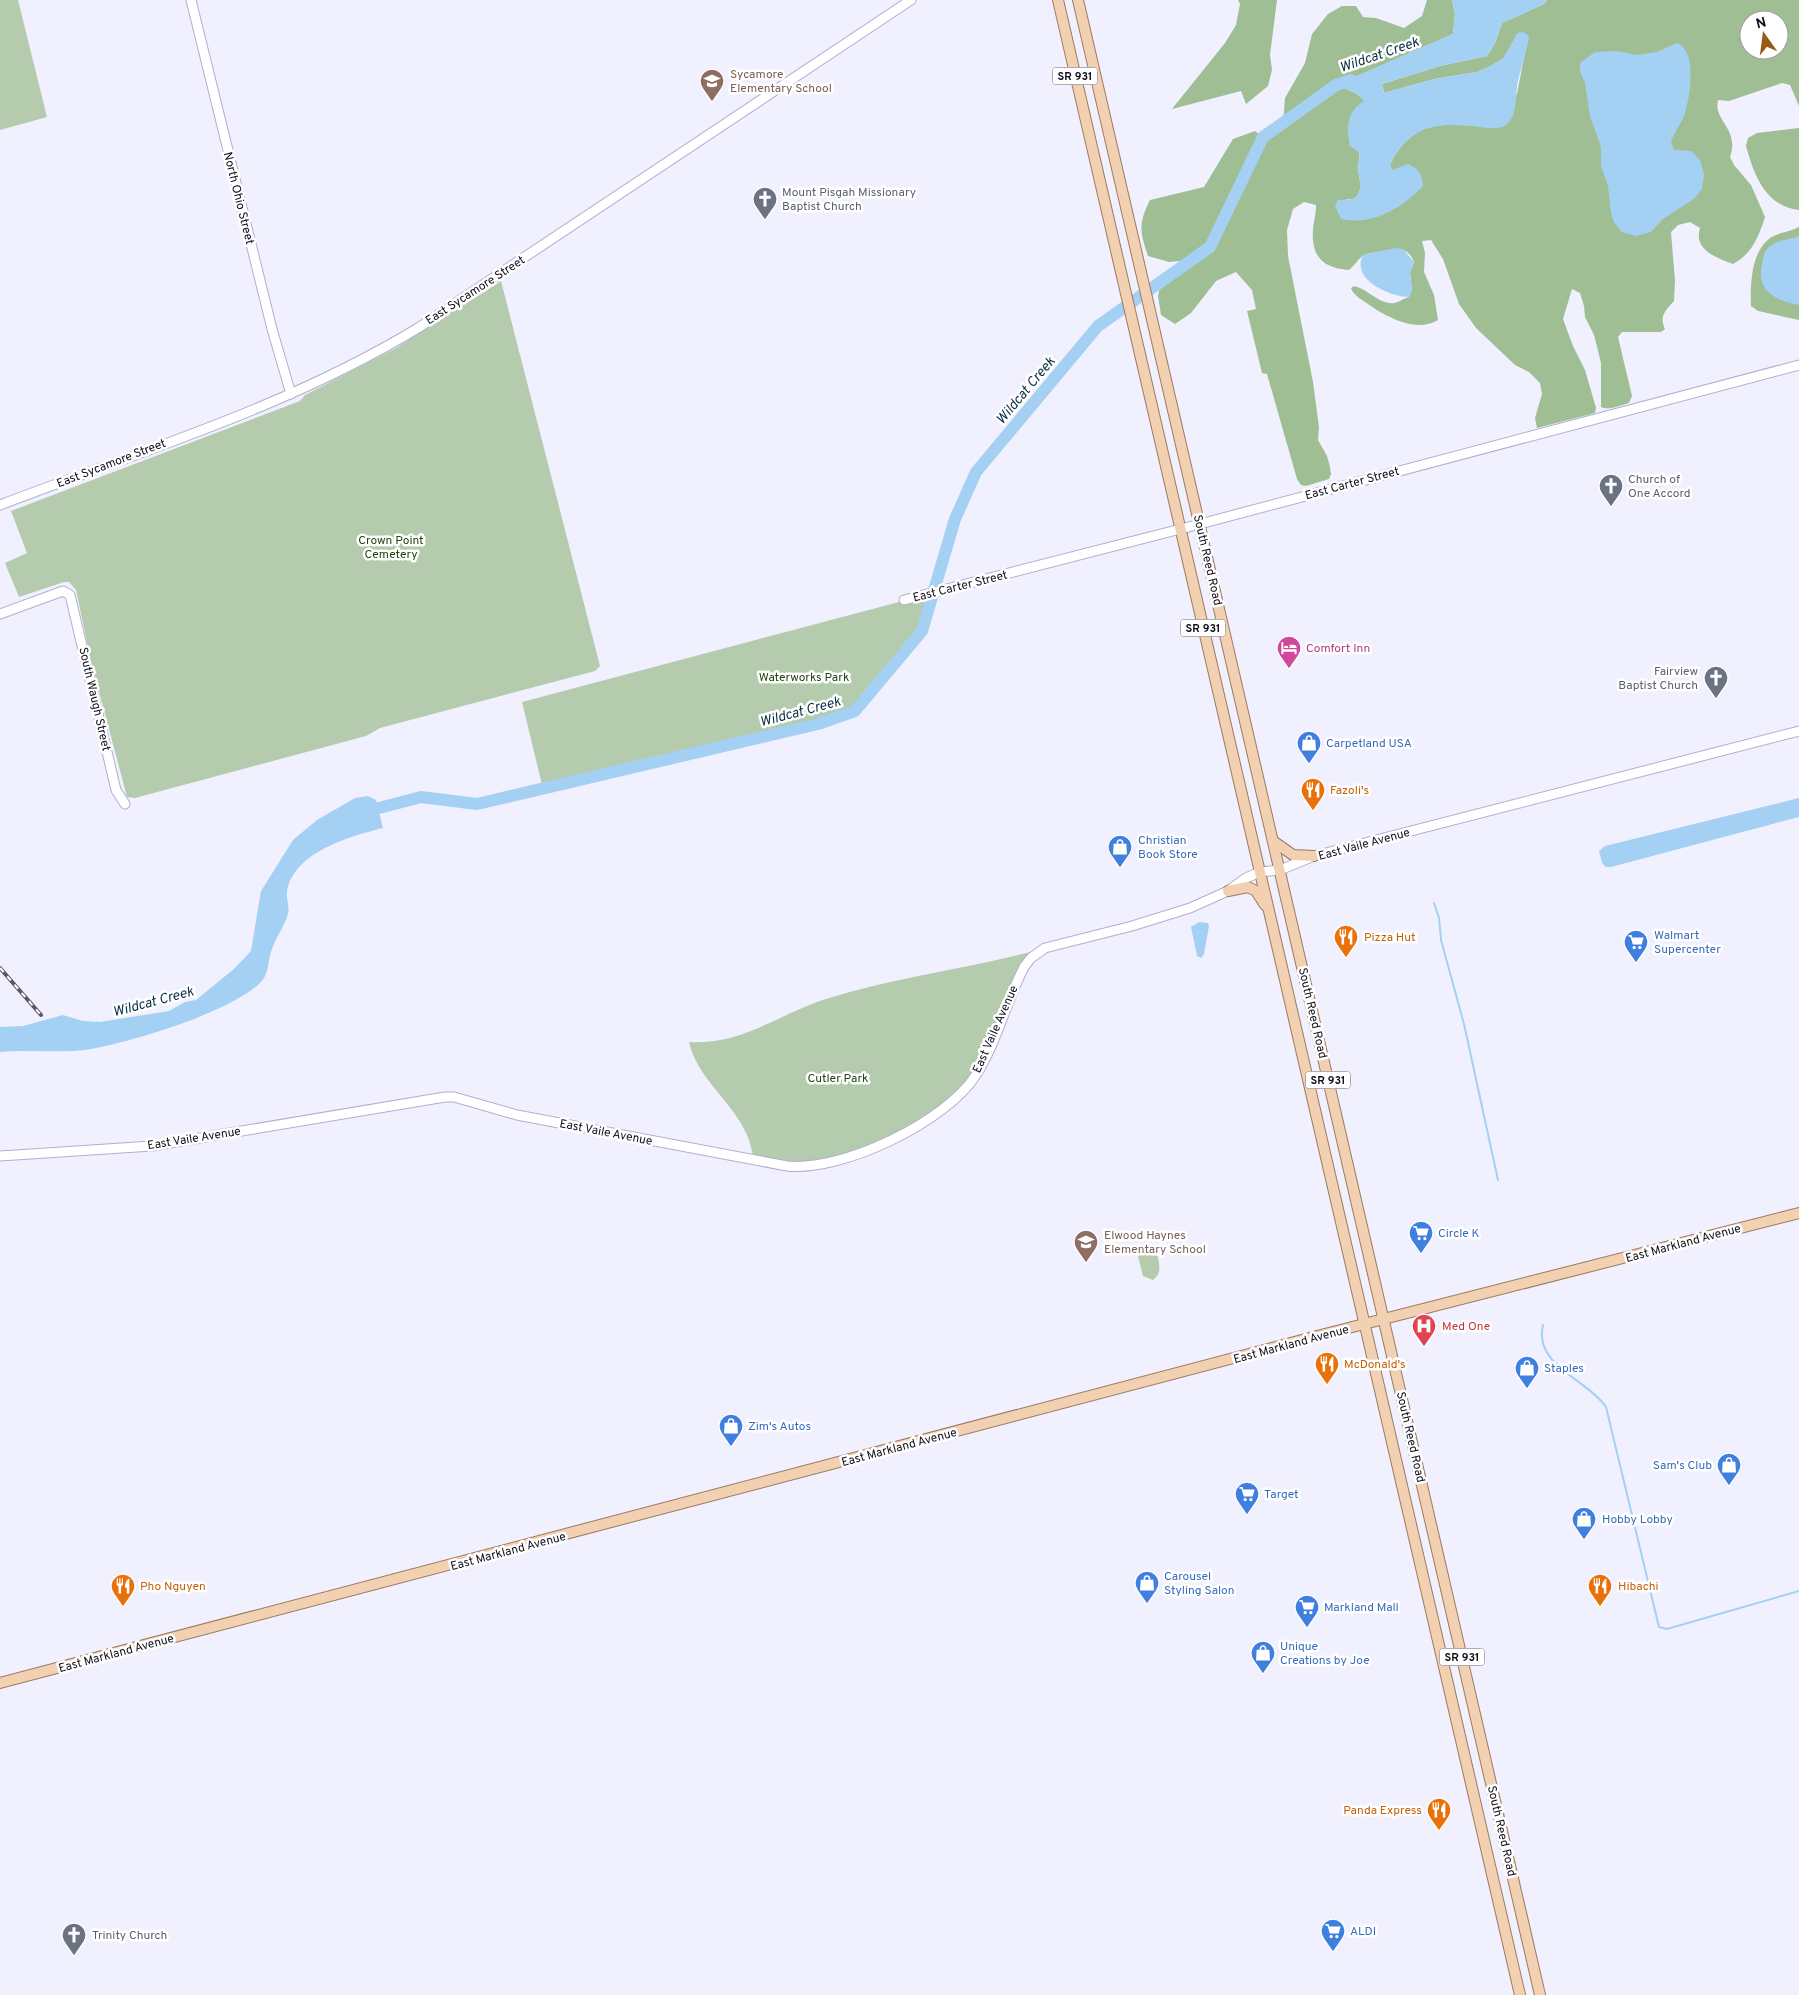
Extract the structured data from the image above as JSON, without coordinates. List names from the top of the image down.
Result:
{
  "streets": {
    "main road": ["SR 931", "South Reed Road", "East Markland Avenue"],
    "street": [
      "North Ohio Street",
      "East Sycamore Street",
      "East Carter Street",
      "South Waugh Street",
      "East Vaile Avenue"
    ]
  },
  "crossings": [
    ["North Ohio Street", "East Sycamore Street"],
    ["East Carter Street", "South Reed Road"],
    ["South Reed Road", "East Vaile Avenue"],
    ["South Reed Road", "East Markland Avenue"]
  ],
  "water": ["Wildcat Creek"],
  "parks": ["Crown Point Cemetery", "Waterworks Park", "Cutler Park"],
  "places": {
    "school or university": ["Sycamore Elementary School", "Elwood Haynes Elementary School"],
    "church": [
      "Mount Pisgah Missionary Baptist Church",
      "Church of One Accord",
      "Fairview Baptist Church",
      "Trinity Church"
    ],
    "hotel": ["Comfort Inn"],
    "shop": [
      "Carpetland USA",
      "Christian Book Store",
      "Staples",
      "Zim's Autos",
      "Sam's Club",
      "Hobby Lobby",
      "Carousel Styling Salon",
      "Unique Creations by Joe"
    ],
    "restaurant": [
      "Fazoli's",
      "Pizza Hut",
      "McDonald's",
      "Pho Nguyen",
      "Hibachi",
      "Panda Express"
    ],
    "supermarket": [
      "Walmart Supercenter",
      "Circle K",
      "Target",
      "Markland Mall",
      "ALDI"
    ],
    "hospital": ["Med One"]
  },
  "north": "top"
}
